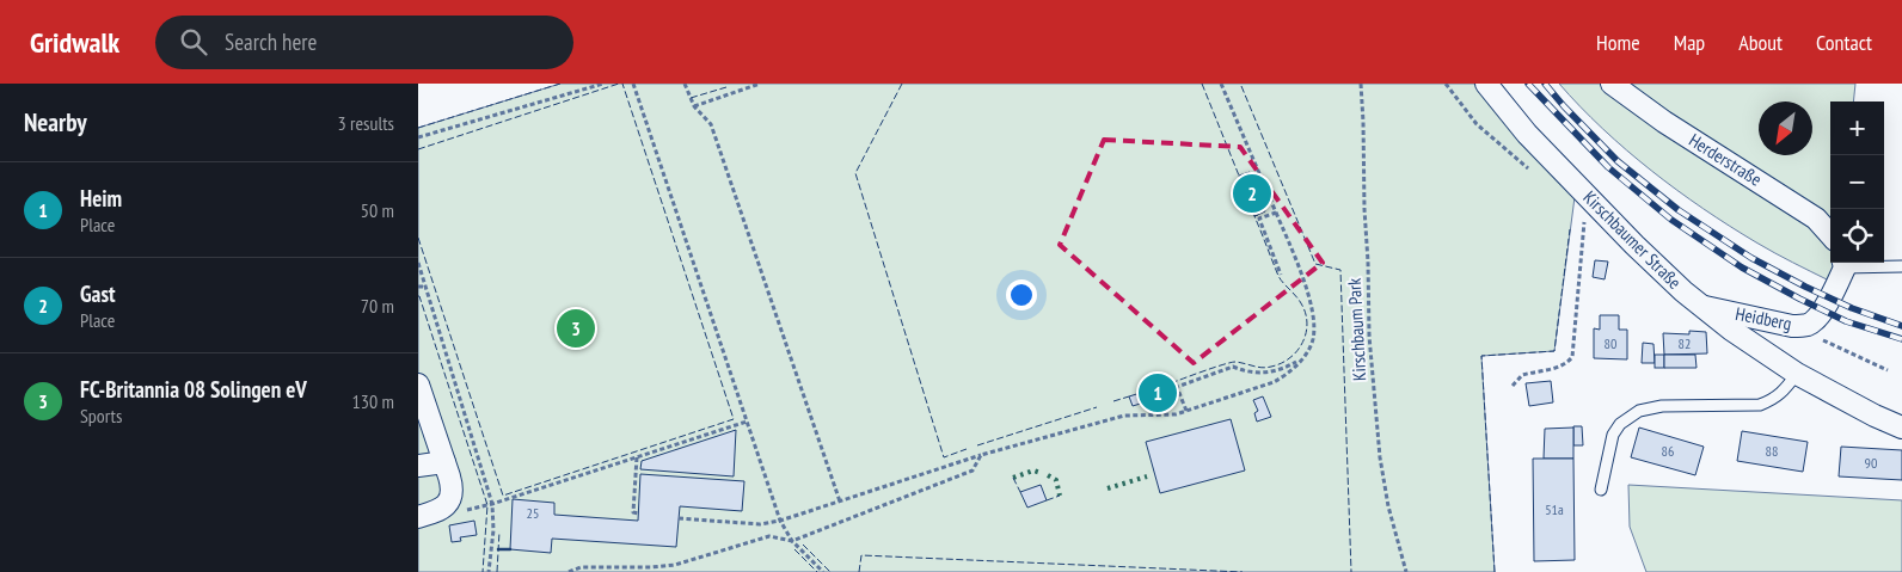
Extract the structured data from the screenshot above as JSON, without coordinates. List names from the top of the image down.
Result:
{
  "streets": {
    "street": ["Herderstraße", "Kirschbaumer Straße", "Heidberg"],
    "path": ["Kirschbaum Park"]
  },
  "crossings": [
    ["Kirschbaumer Straße", "Heidberg"]
  ],
  "house_numbers": [
    "80",
    "82",
    "86",
    "88",
    "90",
    "51a",
    "25"
  ],
  "north": "bottom left",
  "page": {
    "header": "Gridwalk",
    "search": "Search here",
    "nav": [
      "Home",
      "Map",
      "About",
      "Contact"
    ],
    "heading": ["Nearby", "3 results"],
    "map_buttons": ["+", "−"],
    "list": [
      {
        "mark": "1",
        "name": "Heim",
        "note": "Place",
        "value": "50 m"
      },
      {
        "mark": "2",
        "name": "Gast",
        "note": "Place",
        "value": "70 m"
      },
      {
        "mark": "3",
        "name": "FC-Britannia 08 Solingen eV",
        "note": "Sports",
        "value": "130 m"
      }
    ],
    "pins": ["2", "3", "1"]
  }
}
